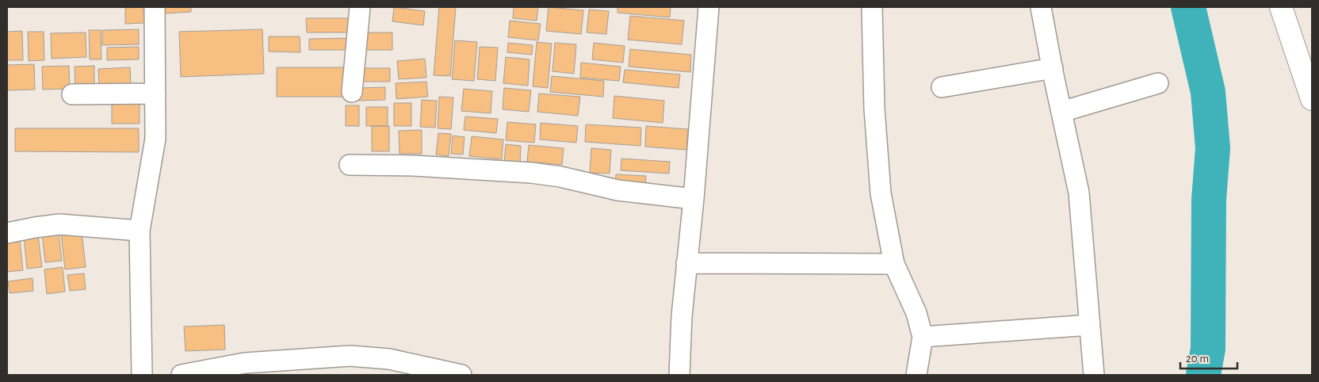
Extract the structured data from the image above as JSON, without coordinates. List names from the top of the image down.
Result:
{
  "scale_bar": "20 m"
}
